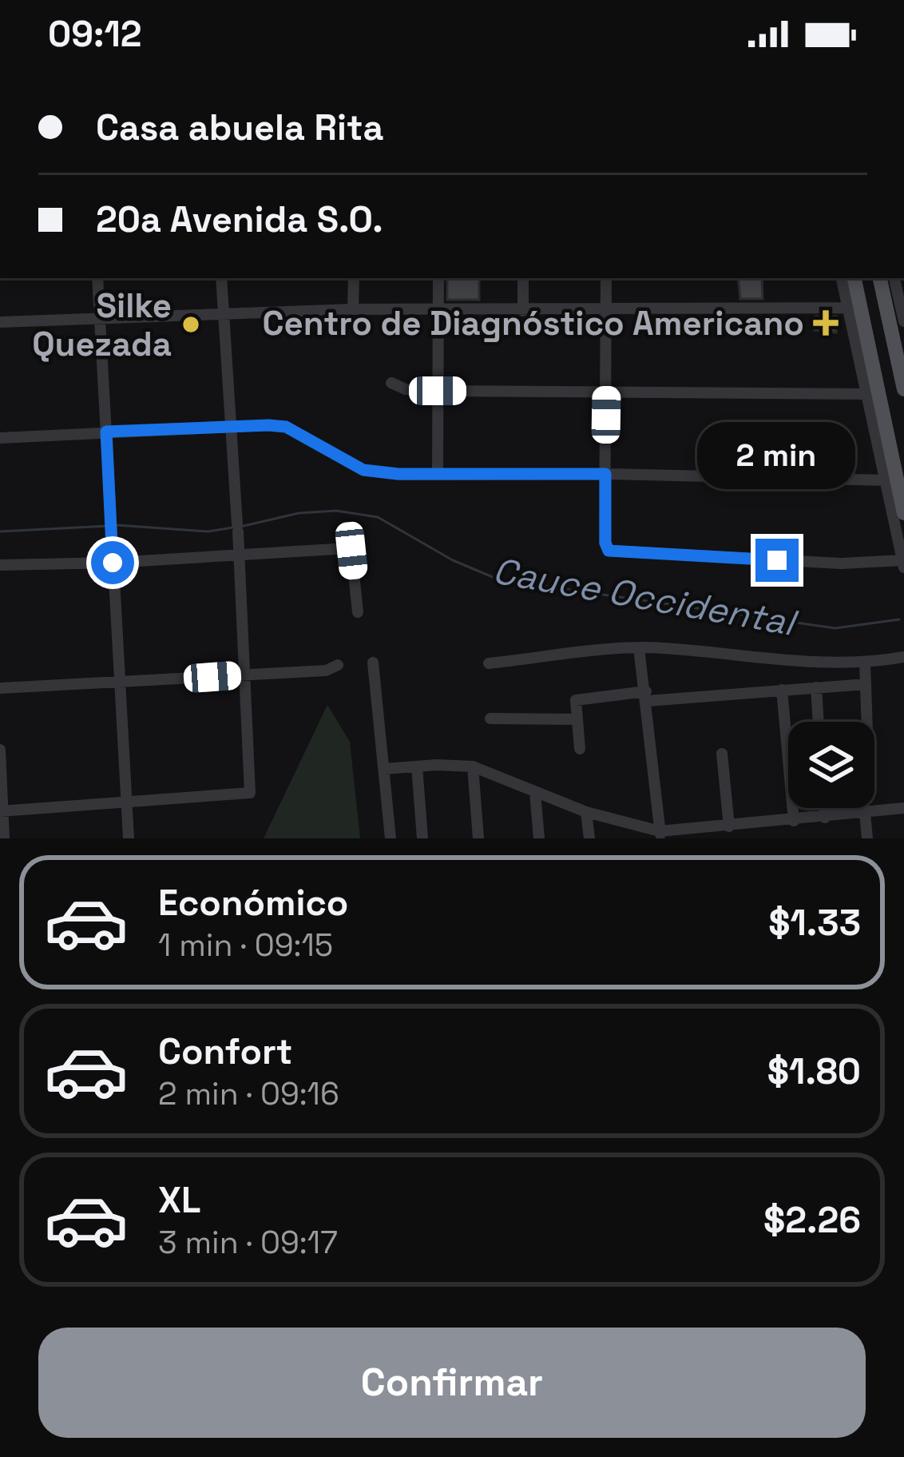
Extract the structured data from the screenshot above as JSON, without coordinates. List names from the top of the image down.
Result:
{
  "water": ["Cauce Occidental"],
  "places": {
    "health": ["Centro de Diagnóstico Americano"],
    "other": ["Silke Quezada"]
  },
  "page": {
    "status": "09:12",
    "banner": ["Casa abuela Rita", "20a Avenida S.O."],
    "bubble": "2 min",
    "list": [
      {
        "name": "Económico",
        "note": "1 min · 09:15",
        "value": "$1.33"
      },
      {
        "name": "Confort",
        "note": "2 min · 09:16",
        "value": "$1.80"
      },
      {
        "name": "XL",
        "note": "3 min · 09:17",
        "value": "$2.26"
      }
    ],
    "buttons": "Confirmar"
  }
}
